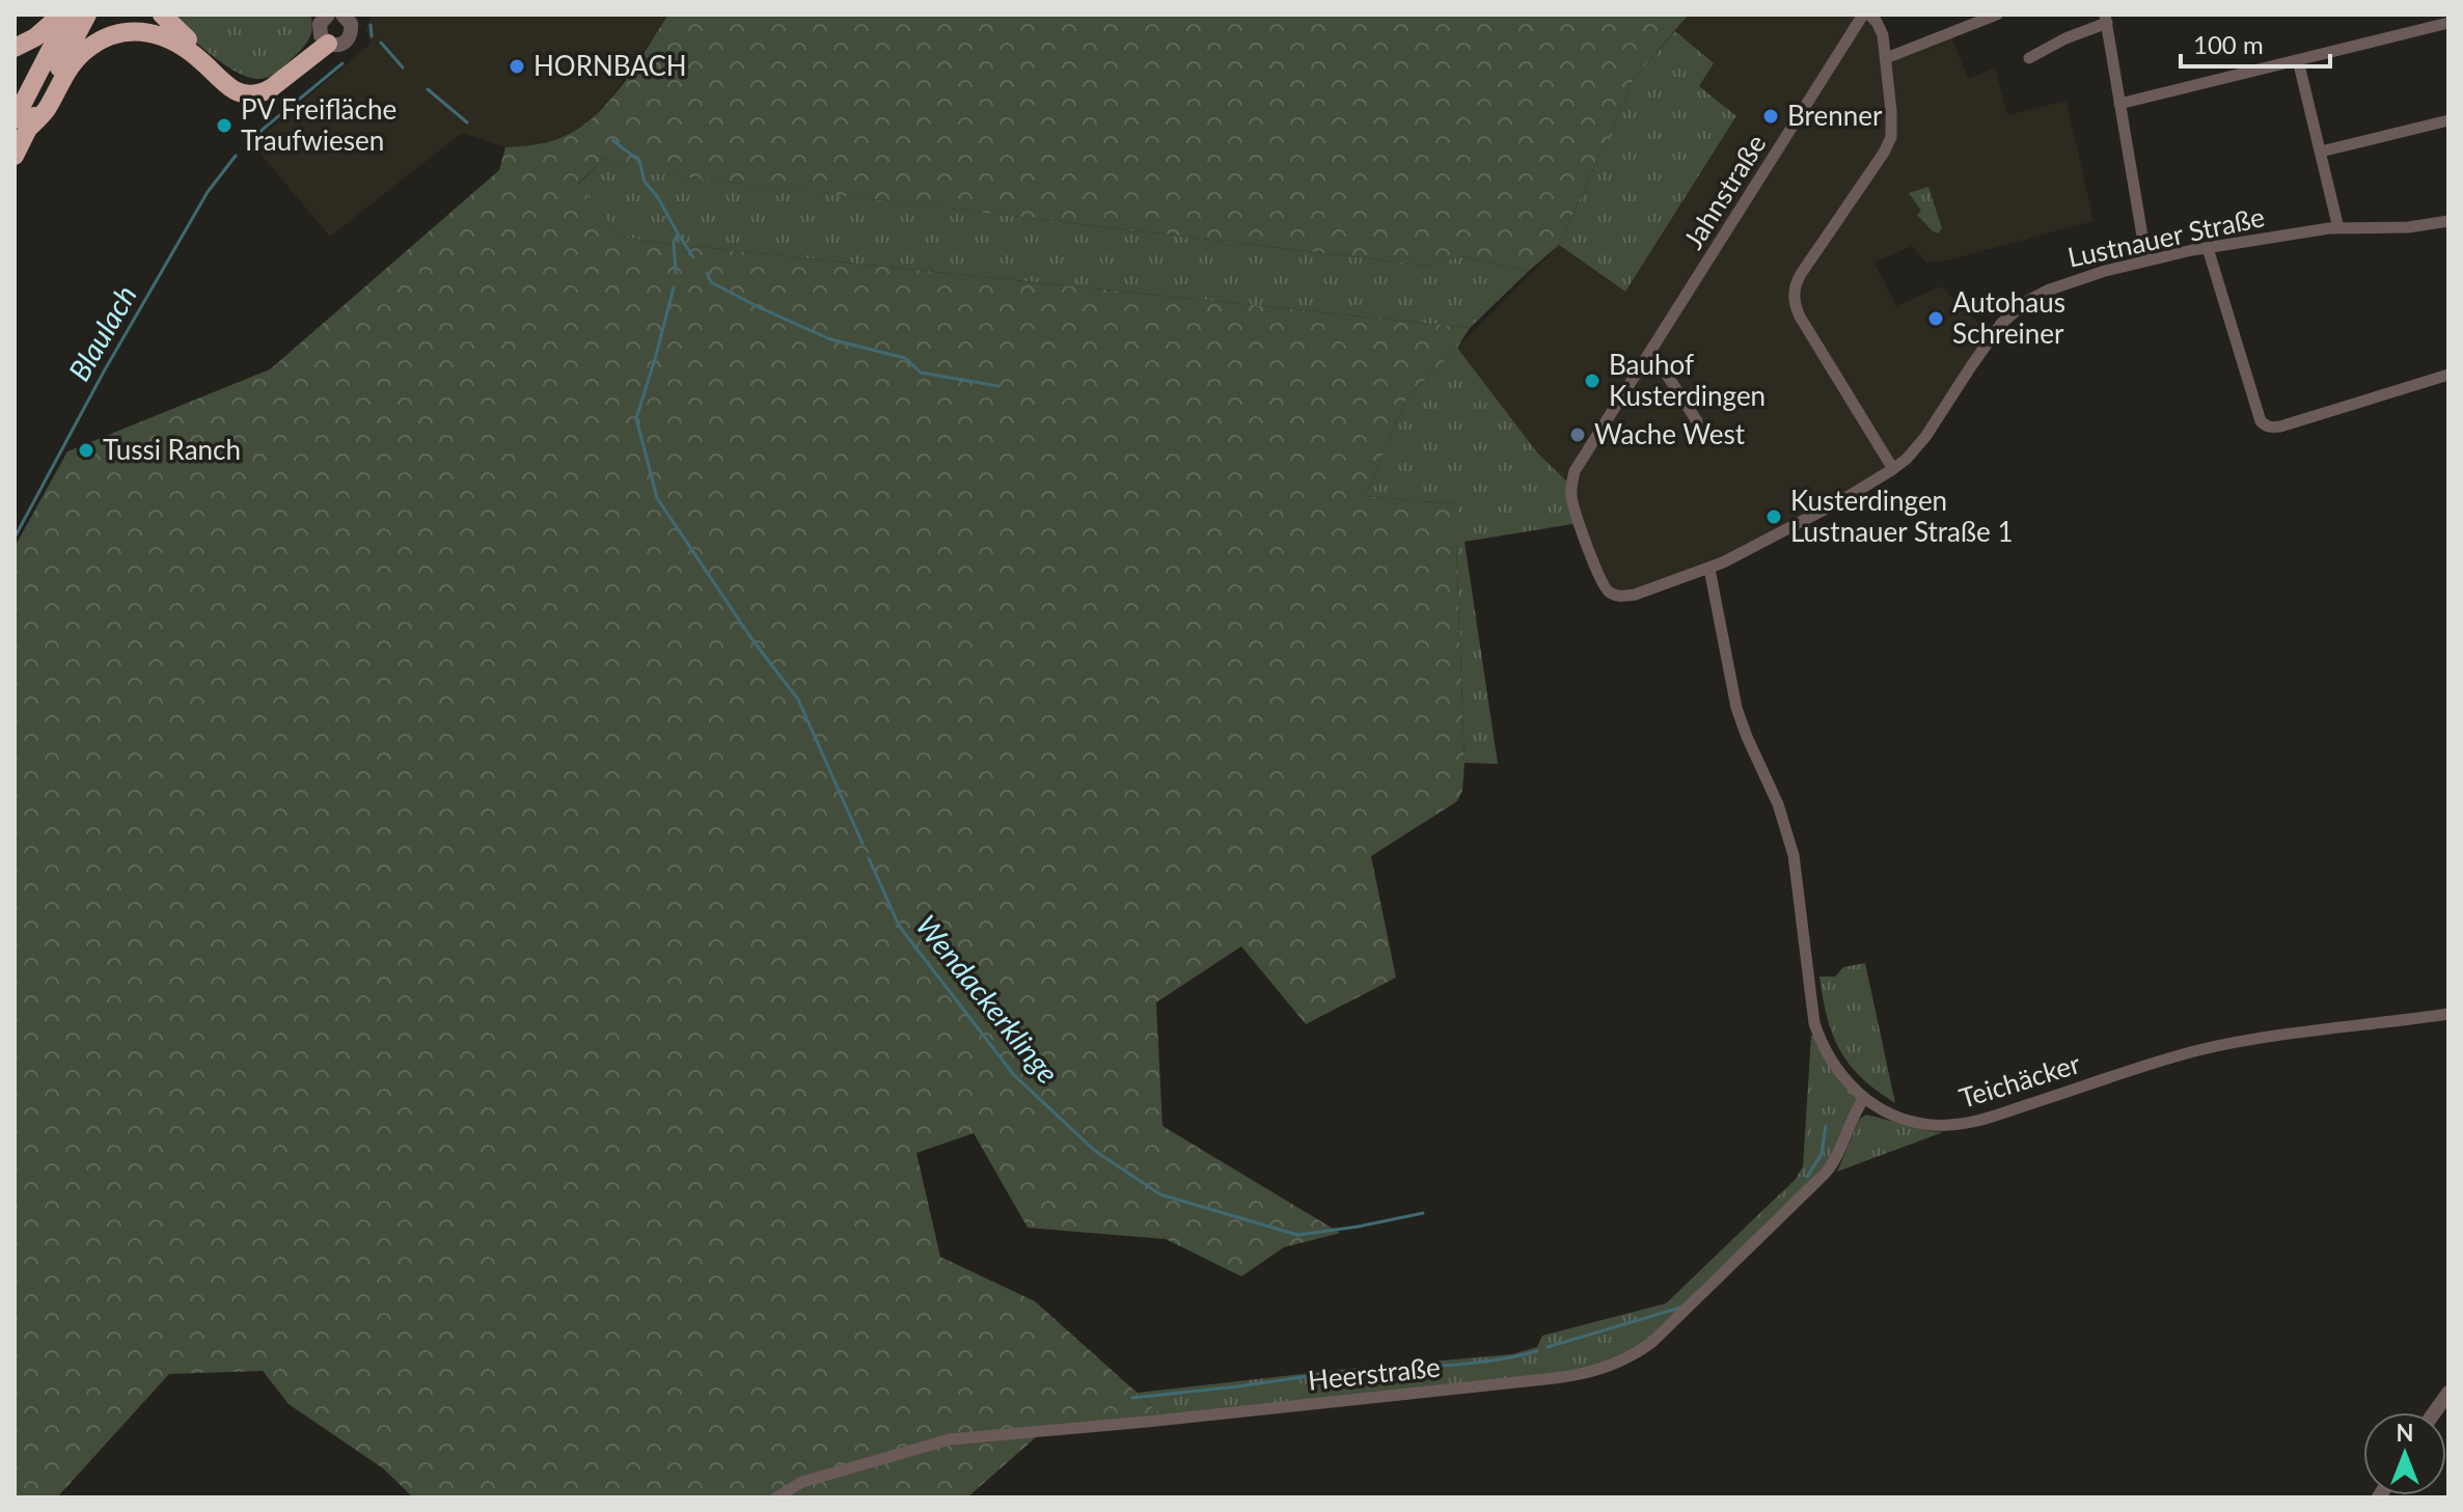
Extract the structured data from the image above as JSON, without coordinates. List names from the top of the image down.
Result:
{
  "streets": {
    "street": [
      "Jahnstraße",
      "Lustnauer Straße",
      "Teichäcker",
      "Heerstraße"
    ]
  },
  "crossings": [
    ["Jahnstraße", "Lustnauer Straße"],
    ["Lustnauer Straße", "Teichäcker"],
    ["Teichäcker", "Heerstraße"]
  ],
  "water": ["Blaulach", "Wendackerklinge"],
  "places": [
    "HORNBACH",
    "Brenner",
    "PV Freifläche Traufwiesen",
    "Autohaus Schreiner",
    "Bauhof Kusterdingen",
    "Wache West",
    "Tussi Ranch",
    "Kusterdingen Lustnauer Straße 1"
  ],
  "scale_bar": "100 m",
  "north": "top"
}
